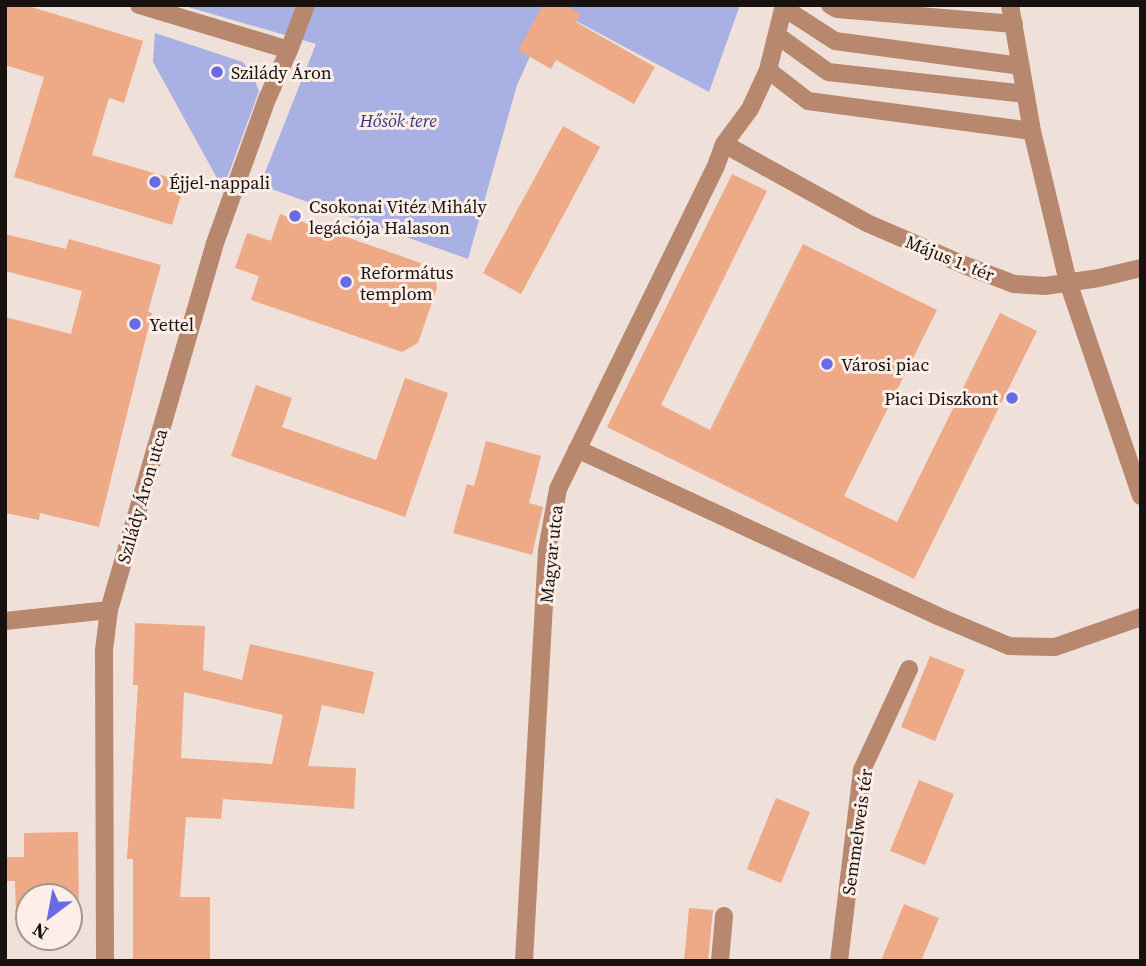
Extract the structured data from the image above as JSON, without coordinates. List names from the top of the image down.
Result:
{
  "streets": {
    "street": [
      "Május 1. tér",
      "Szilády Áron utca",
      "Magyar utca",
      "Semmelweis tér"
    ]
  },
  "crossings": [
    ["Május 1. tér", "Magyar utca"]
  ],
  "parks": ["Hősök tere"],
  "places": [
    "Szilády Áron",
    "Éjjel-nappali",
    "Csokonai Vitéz Mihály legációja Halason",
    "Református templom",
    "Yettel",
    "Városi piac",
    "Piaci Diszkont"
  ],
  "north": "bottom left"
}
